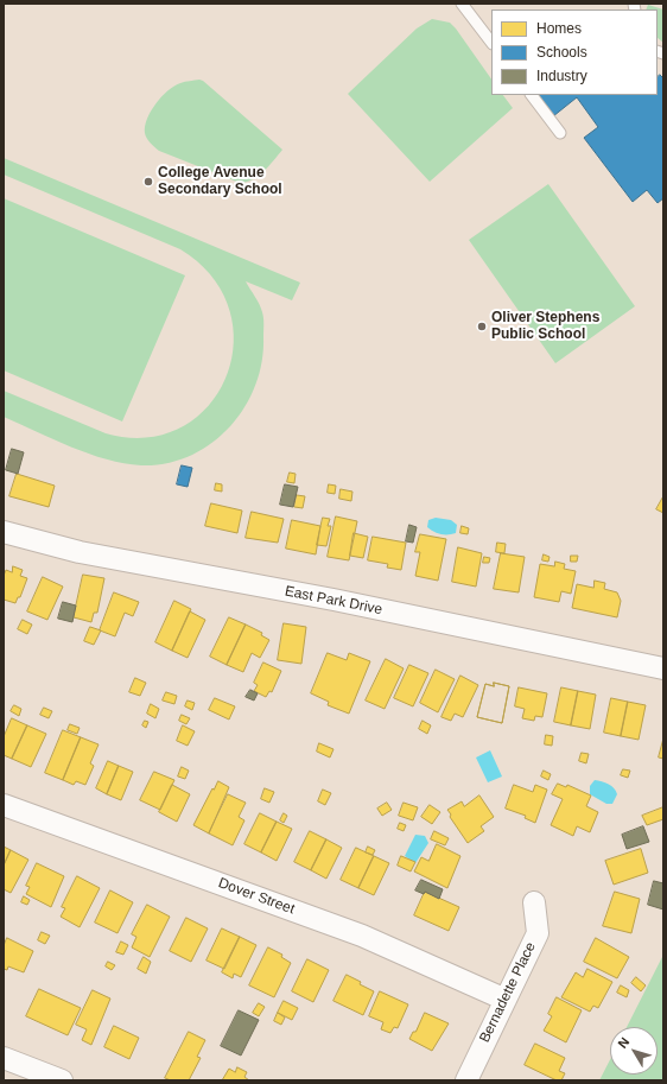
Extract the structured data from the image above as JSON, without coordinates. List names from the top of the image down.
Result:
{
  "streets": {
    "street": ["East Park Drive", "Dover Street", "Bernadette Place"]
  },
  "crossings": [
    ["Dover Street", "Bernadette Place"]
  ],
  "places": ["College Avenue Secondary School", "Oliver Stephens Public School"],
  "legend": ["Homes", "Schools", "Industry"],
  "north": "top left"
}
